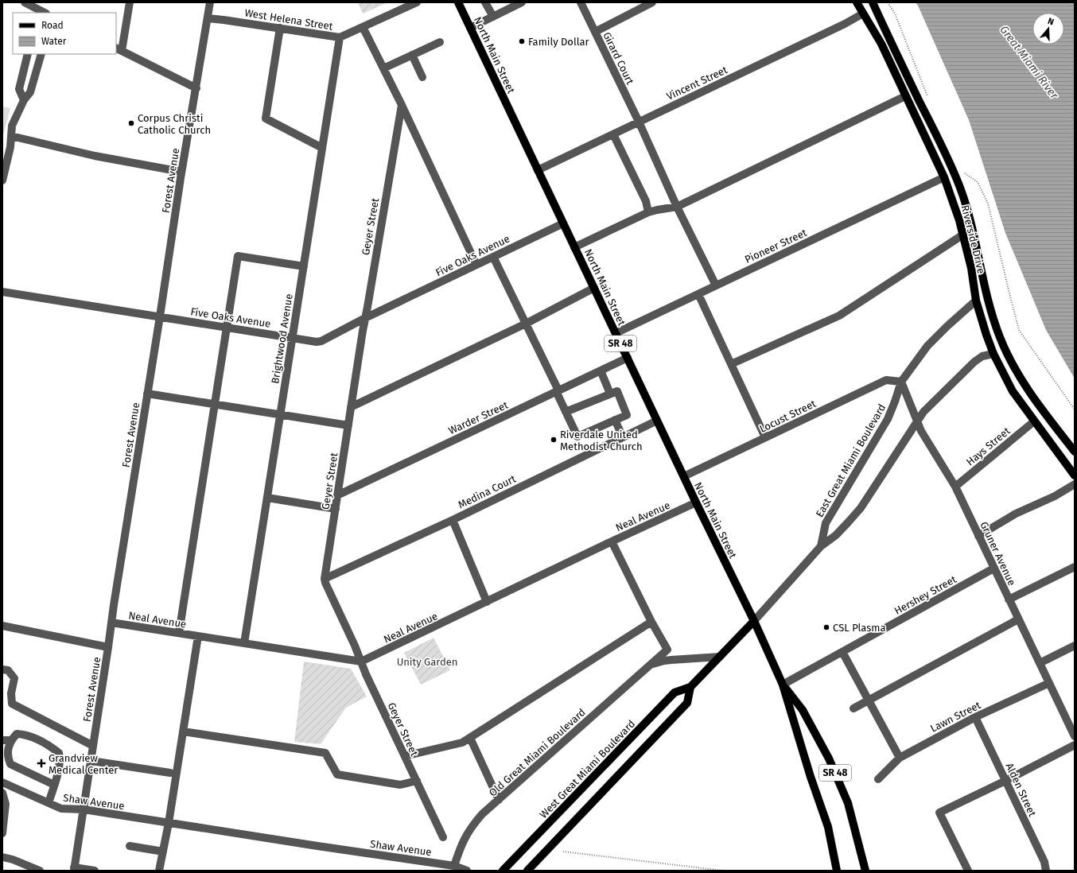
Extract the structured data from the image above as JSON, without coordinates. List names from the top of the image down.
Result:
{
  "streets": {
    "main road": [
      "North Main Street",
      "Riverside Drive",
      "SR 48",
      "West Great Miami Boulevard"
    ],
    "street": [
      "West Helena Street",
      "Girard Court",
      "Vincent Street",
      "Forest Avenue",
      "Geyer Street",
      "Pioneer Street",
      "Five Oaks Avenue",
      "Brightwood Avenue",
      "Locust Street",
      "Warder Street",
      "Hays Street",
      "East Great Miami Boulevard",
      "Medina Court",
      "Neal Avenue",
      "Gruner Avenue",
      "Hershey Street",
      "Lawn Street",
      "Old Great Miami Boulevard",
      "Alden Street",
      "Shaw Avenue"
    ]
  },
  "crossings": [
    ["West Helena Street", "Forest Avenue"],
    ["West Helena Street", "Brightwood Avenue"],
    ["North Main Street", "Vincent Street"],
    ["North Main Street", "Pioneer Street"],
    ["North Main Street", "Five Oaks Avenue"],
    ["North Main Street", "Locust Street"],
    ["North Main Street", "Warder Street"],
    ["North Main Street", "Medina Court"],
    ["North Main Street", "Neal Avenue"],
    ["North Main Street", "Hershey Street"],
    ["North Main Street", "West Great Miami Boulevard"],
    ["Girard Court", "Vincent Street"],
    ["Girard Court", "Pioneer Street"],
    ["Vincent Street", "Riverside Drive"],
    ["Forest Avenue", "Five Oaks Avenue"],
    ["Forest Avenue", "Neal Avenue"],
    ["Forest Avenue", "Shaw Avenue"],
    ["Geyer Street", "Five Oaks Avenue"],
    ["Geyer Street", "Warder Street"],
    ["Geyer Street", "Medina Court"],
    ["Geyer Street", "Neal Avenue"],
    ["Riverside Drive", "Pioneer Street"],
    ["Riverside Drive", "Hays Street"],
    ["Riverside Drive", "East Great Miami Boulevard"],
    ["Five Oaks Avenue", "Brightwood Avenue"],
    ["Brightwood Avenue", "Neal Avenue"],
    ["Locust Street", "East Great Miami Boulevard"],
    ["Locust Street", "Gruner Avenue"],
    ["Hays Street", "Gruner Avenue"],
    ["East Great Miami Boulevard", "Gruner Avenue"],
    ["Gruner Avenue", "Hershey Street"],
    ["Gruner Avenue", "Lawn Street"],
    ["Lawn Street", "Alden Street"],
    ["Old Great Miami Boulevard", "West Great Miami Boulevard"],
    ["Old Great Miami Boulevard", "Shaw Avenue"]
  ],
  "water": ["Great Miami River"],
  "parks": ["Unity Garden"],
  "places": {
    "other": [
      "Family Dollar",
      "Corpus Christi Catholic Church",
      "Riverdale United Methodist Church",
      "CSL Plasma"
    ],
    "health": ["Grandview Medical Center"]
  },
  "legend": ["Road", "Water"],
  "north": "top"
}
